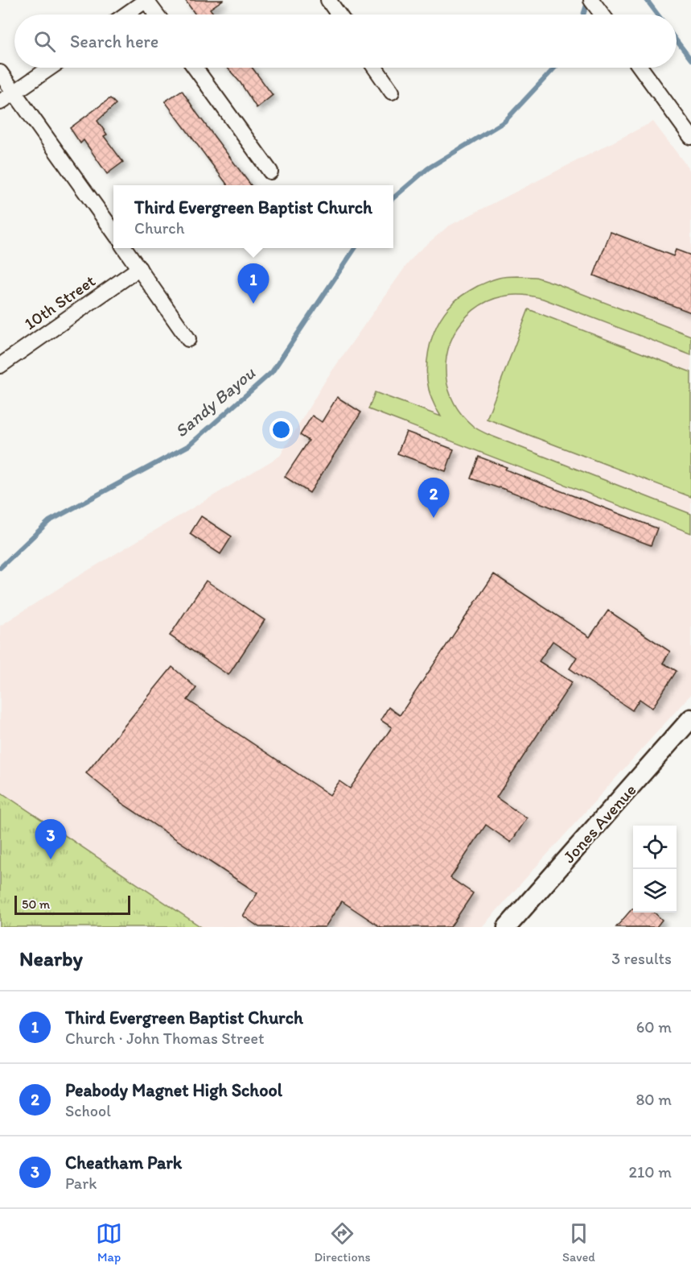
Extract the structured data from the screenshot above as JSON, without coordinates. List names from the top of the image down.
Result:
{
  "streets": {
    "street": ["10th Street", "Jones Avenue"]
  },
  "water": ["Sandy Bayou"],
  "scale_bar": "50 m",
  "page": {
    "search": "Search here",
    "popup": ["Third Evergreen Baptist Church", "Church"],
    "pins": ["1", "2", "3"],
    "scale": "50 m",
    "heading": ["Nearby", "3 results"],
    "list": [
      {
        "mark": "1",
        "name": "Third Evergreen Baptist Church",
        "note": "Church · John Thomas Street",
        "value": "60 m"
      },
      {
        "mark": "2",
        "name": "Peabody Magnet High School",
        "note": "School",
        "value": "80 m"
      },
      {
        "mark": "3",
        "name": "Cheatham Park",
        "note": "Park",
        "value": "210 m"
      }
    ],
    "nav": ["Map", "Directions", "Saved"]
  }
}
